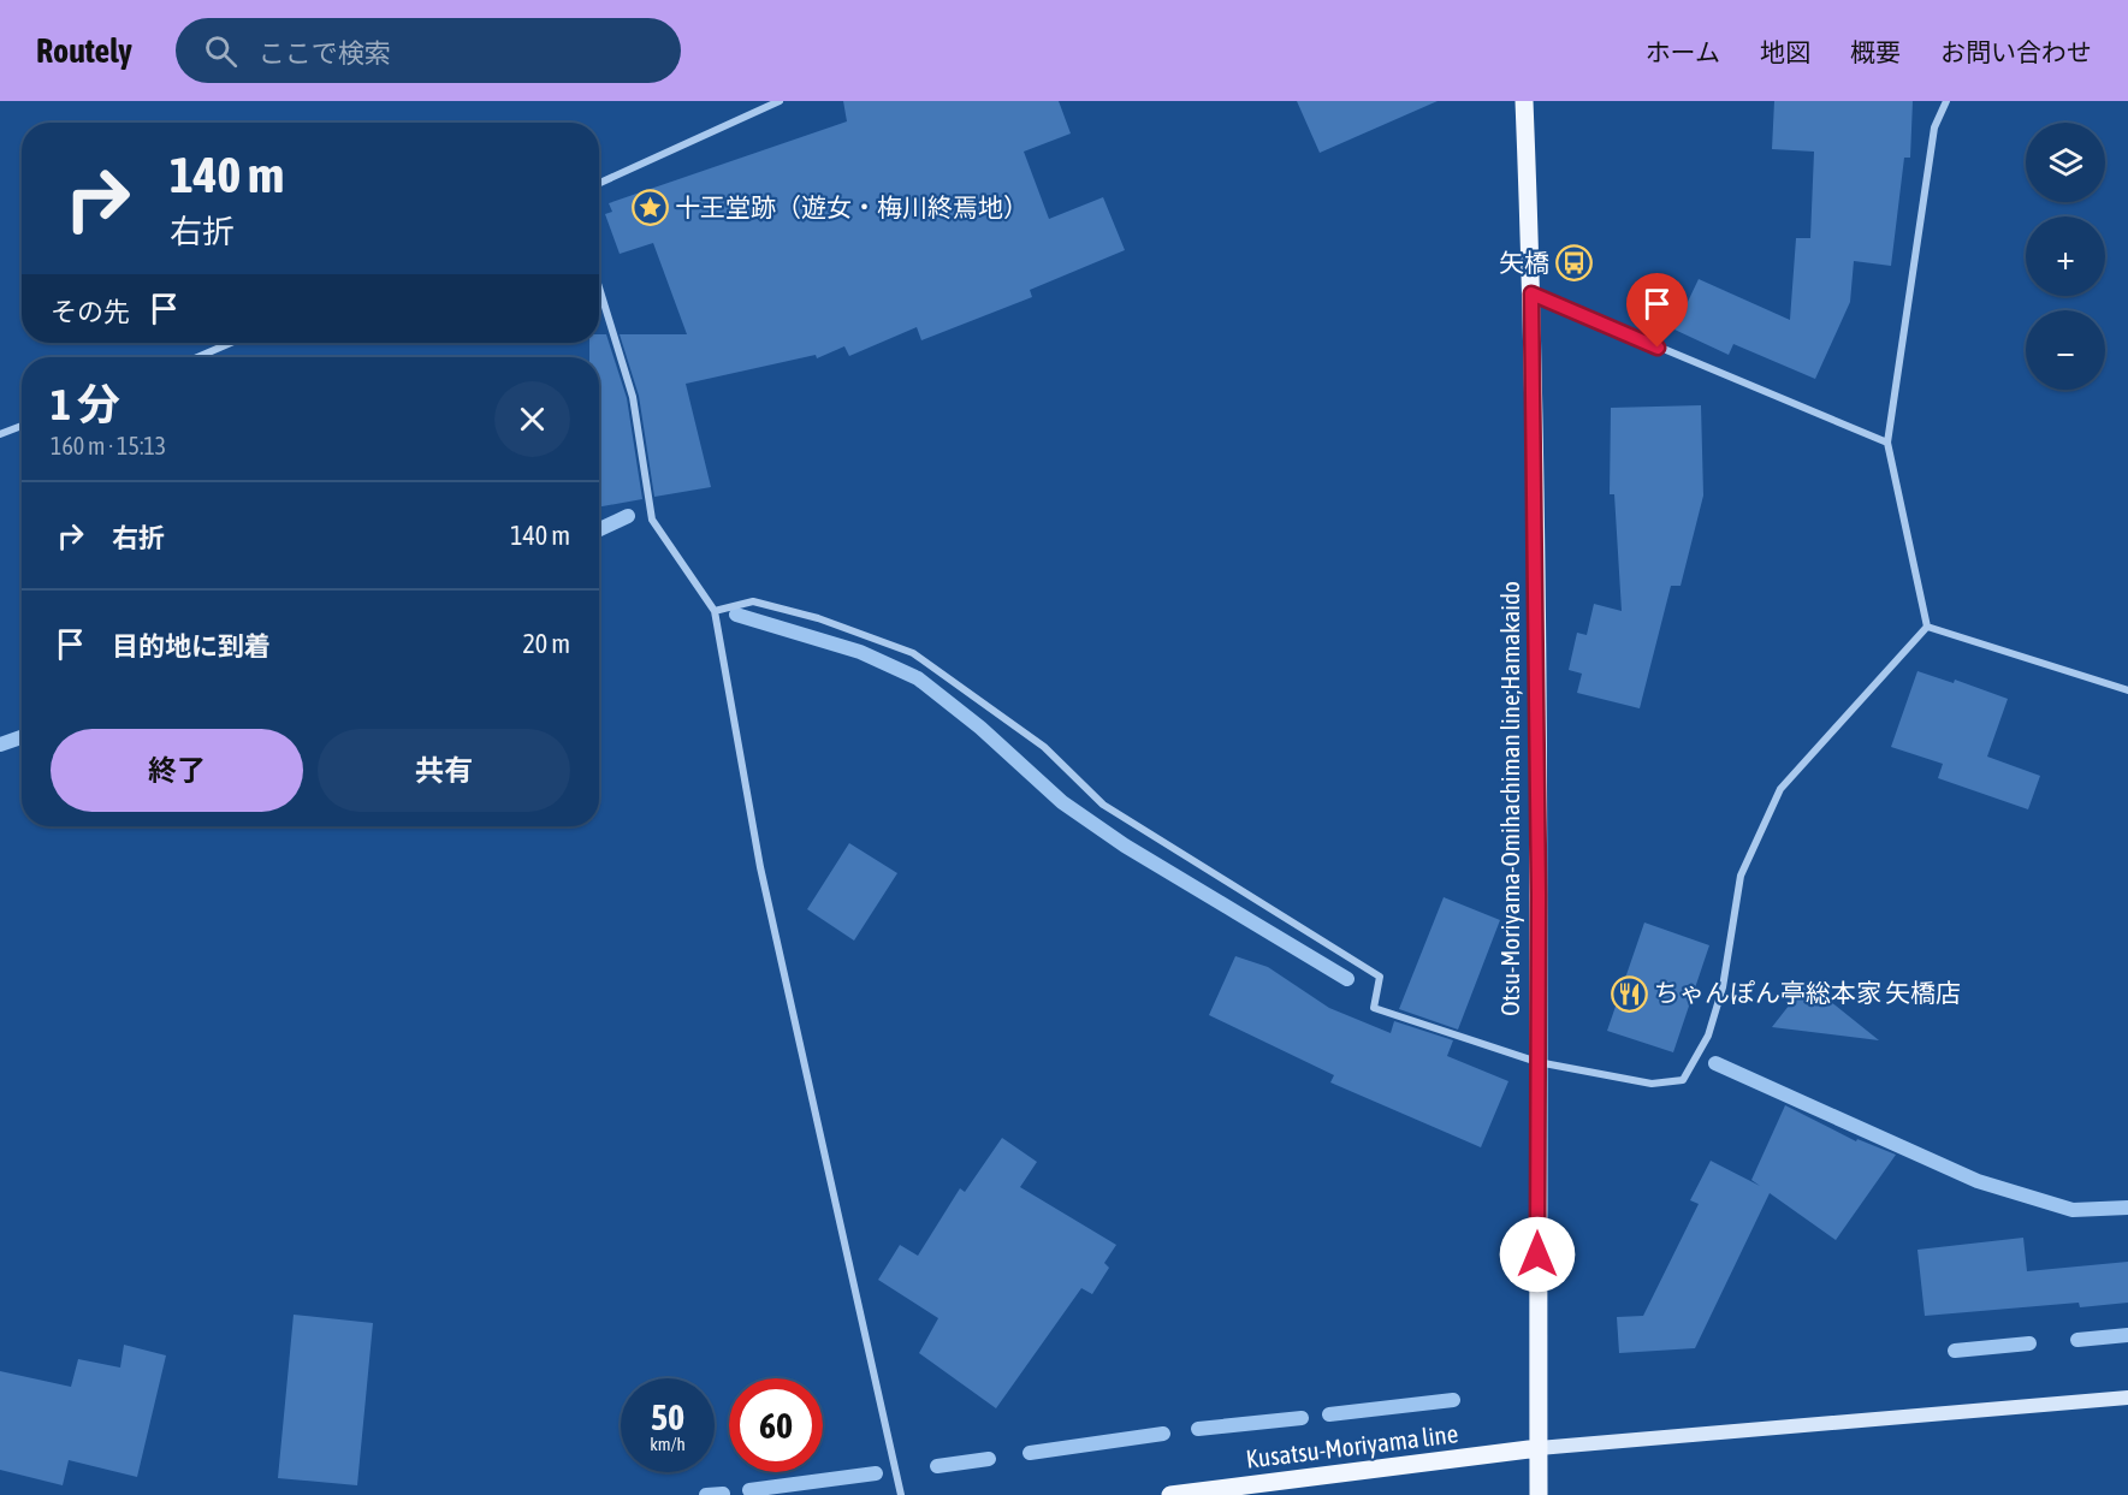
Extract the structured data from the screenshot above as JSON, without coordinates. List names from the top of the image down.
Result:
{
  "streets": {
    "main road": ["Otsu-Moriyama-Omihachiman line;Hamakaido", "Kusatsu-Moriyama line"]
  },
  "crossings": [
    ["Otsu-Moriyama-Omihachiman line;Hamakaido", "Kusatsu-Moriyama line"]
  ],
  "places": {
    "place": ["十王堂跡（遊女・梅川終焉地）"],
    "bus stop": ["矢橋"],
    "restaurant": ["ちゃんぽん亭総本家 矢橋店"]
  },
  "page": {
    "header": "Routely",
    "search": "ここで検索",
    "nav": [
      "ホーム",
      "地図",
      "概要",
      "お問い合わせ"
    ],
    "map_buttons": ["+", "−"],
    "turn": ["140 m", "右折"],
    "then": "その先",
    "heading": ["1 分", "160 m · 15:13"],
    "list": [
      {
        "name": "右折",
        "value": "140 m"
      },
      {
        "name": "目的地に到着",
        "value": "20 m"
      }
    ],
    "buttons": ["終了", "共有"],
    "speed": "50 km/h",
    "limit": "60"
  }
}
